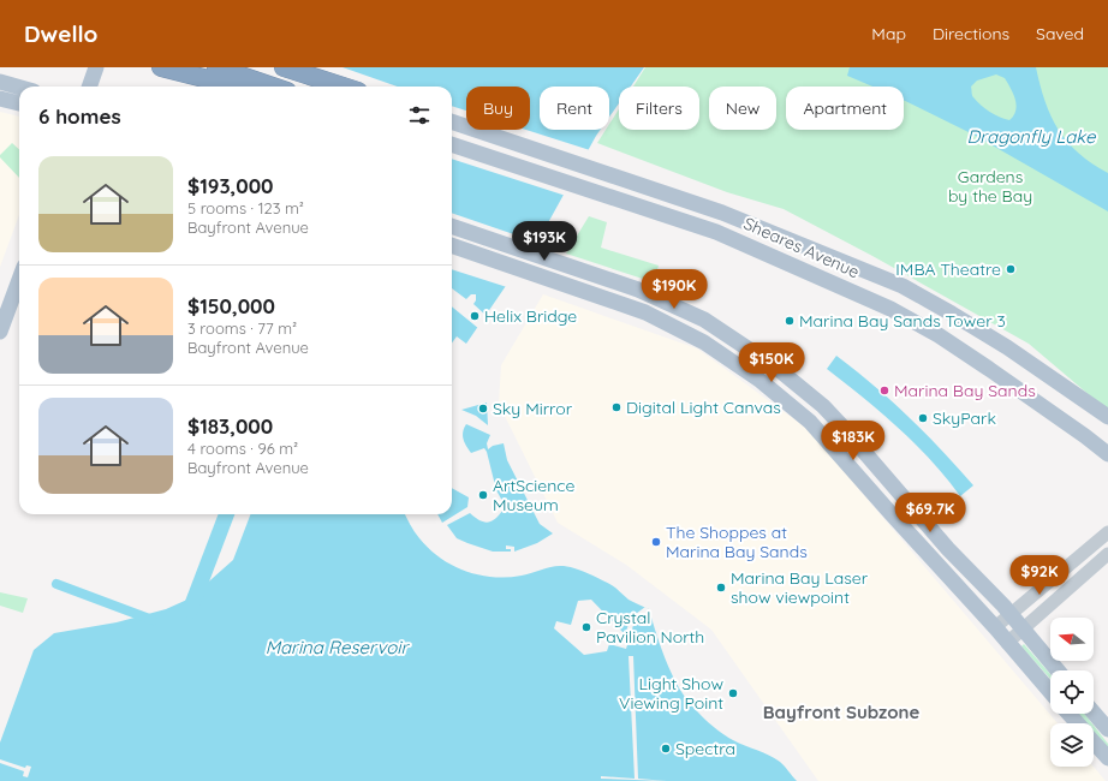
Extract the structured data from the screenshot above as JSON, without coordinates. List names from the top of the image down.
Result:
{
  "streets": {
    "main road": ["Sheares Avenue"]
  },
  "districts": ["Bayfront Subzone"],
  "water": ["Dragonfly Lake", "Marina Reservoir"],
  "parks": ["Gardens by the Bay"],
  "places": [
    "IMBA Theatre",
    "Helix Bridge",
    "Marina Bay Sands Tower 3",
    "Marina Bay Sands",
    "Digital Light Canvas",
    "Sky Mirror",
    "SkyPark",
    "ArtScience Museum",
    "The Shoppes at Marina Bay Sands",
    "Marina Bay Laser show viewpoint",
    "Crystal Pavilion North",
    "Light Show Viewing Point",
    "Spectra"
  ],
  "north": "left",
  "page": {
    "header": "Dwello",
    "nav": ["Map", "Directions", "Saved"],
    "chip": [
      "Buy",
      "Rent",
      "Filters",
      "New",
      "Apartment"
    ],
    "heading": "6 homes",
    "list": [
      {
        "name": "$193,000",
        "note": "5 rooms · 123 m² · Bayfront Avenue"
      },
      {
        "name": "$150,000",
        "note": "3 rooms · 77 m² · Bayfront Avenue"
      },
      {
        "name": "$183,000",
        "note": "4 rooms · 96 m² · Bayfront Avenue"
      }
    ],
    "price": [
      "$193K",
      "$190K",
      "$150K",
      "$183K",
      "$69.7K",
      "$92K"
    ]
  }
}
